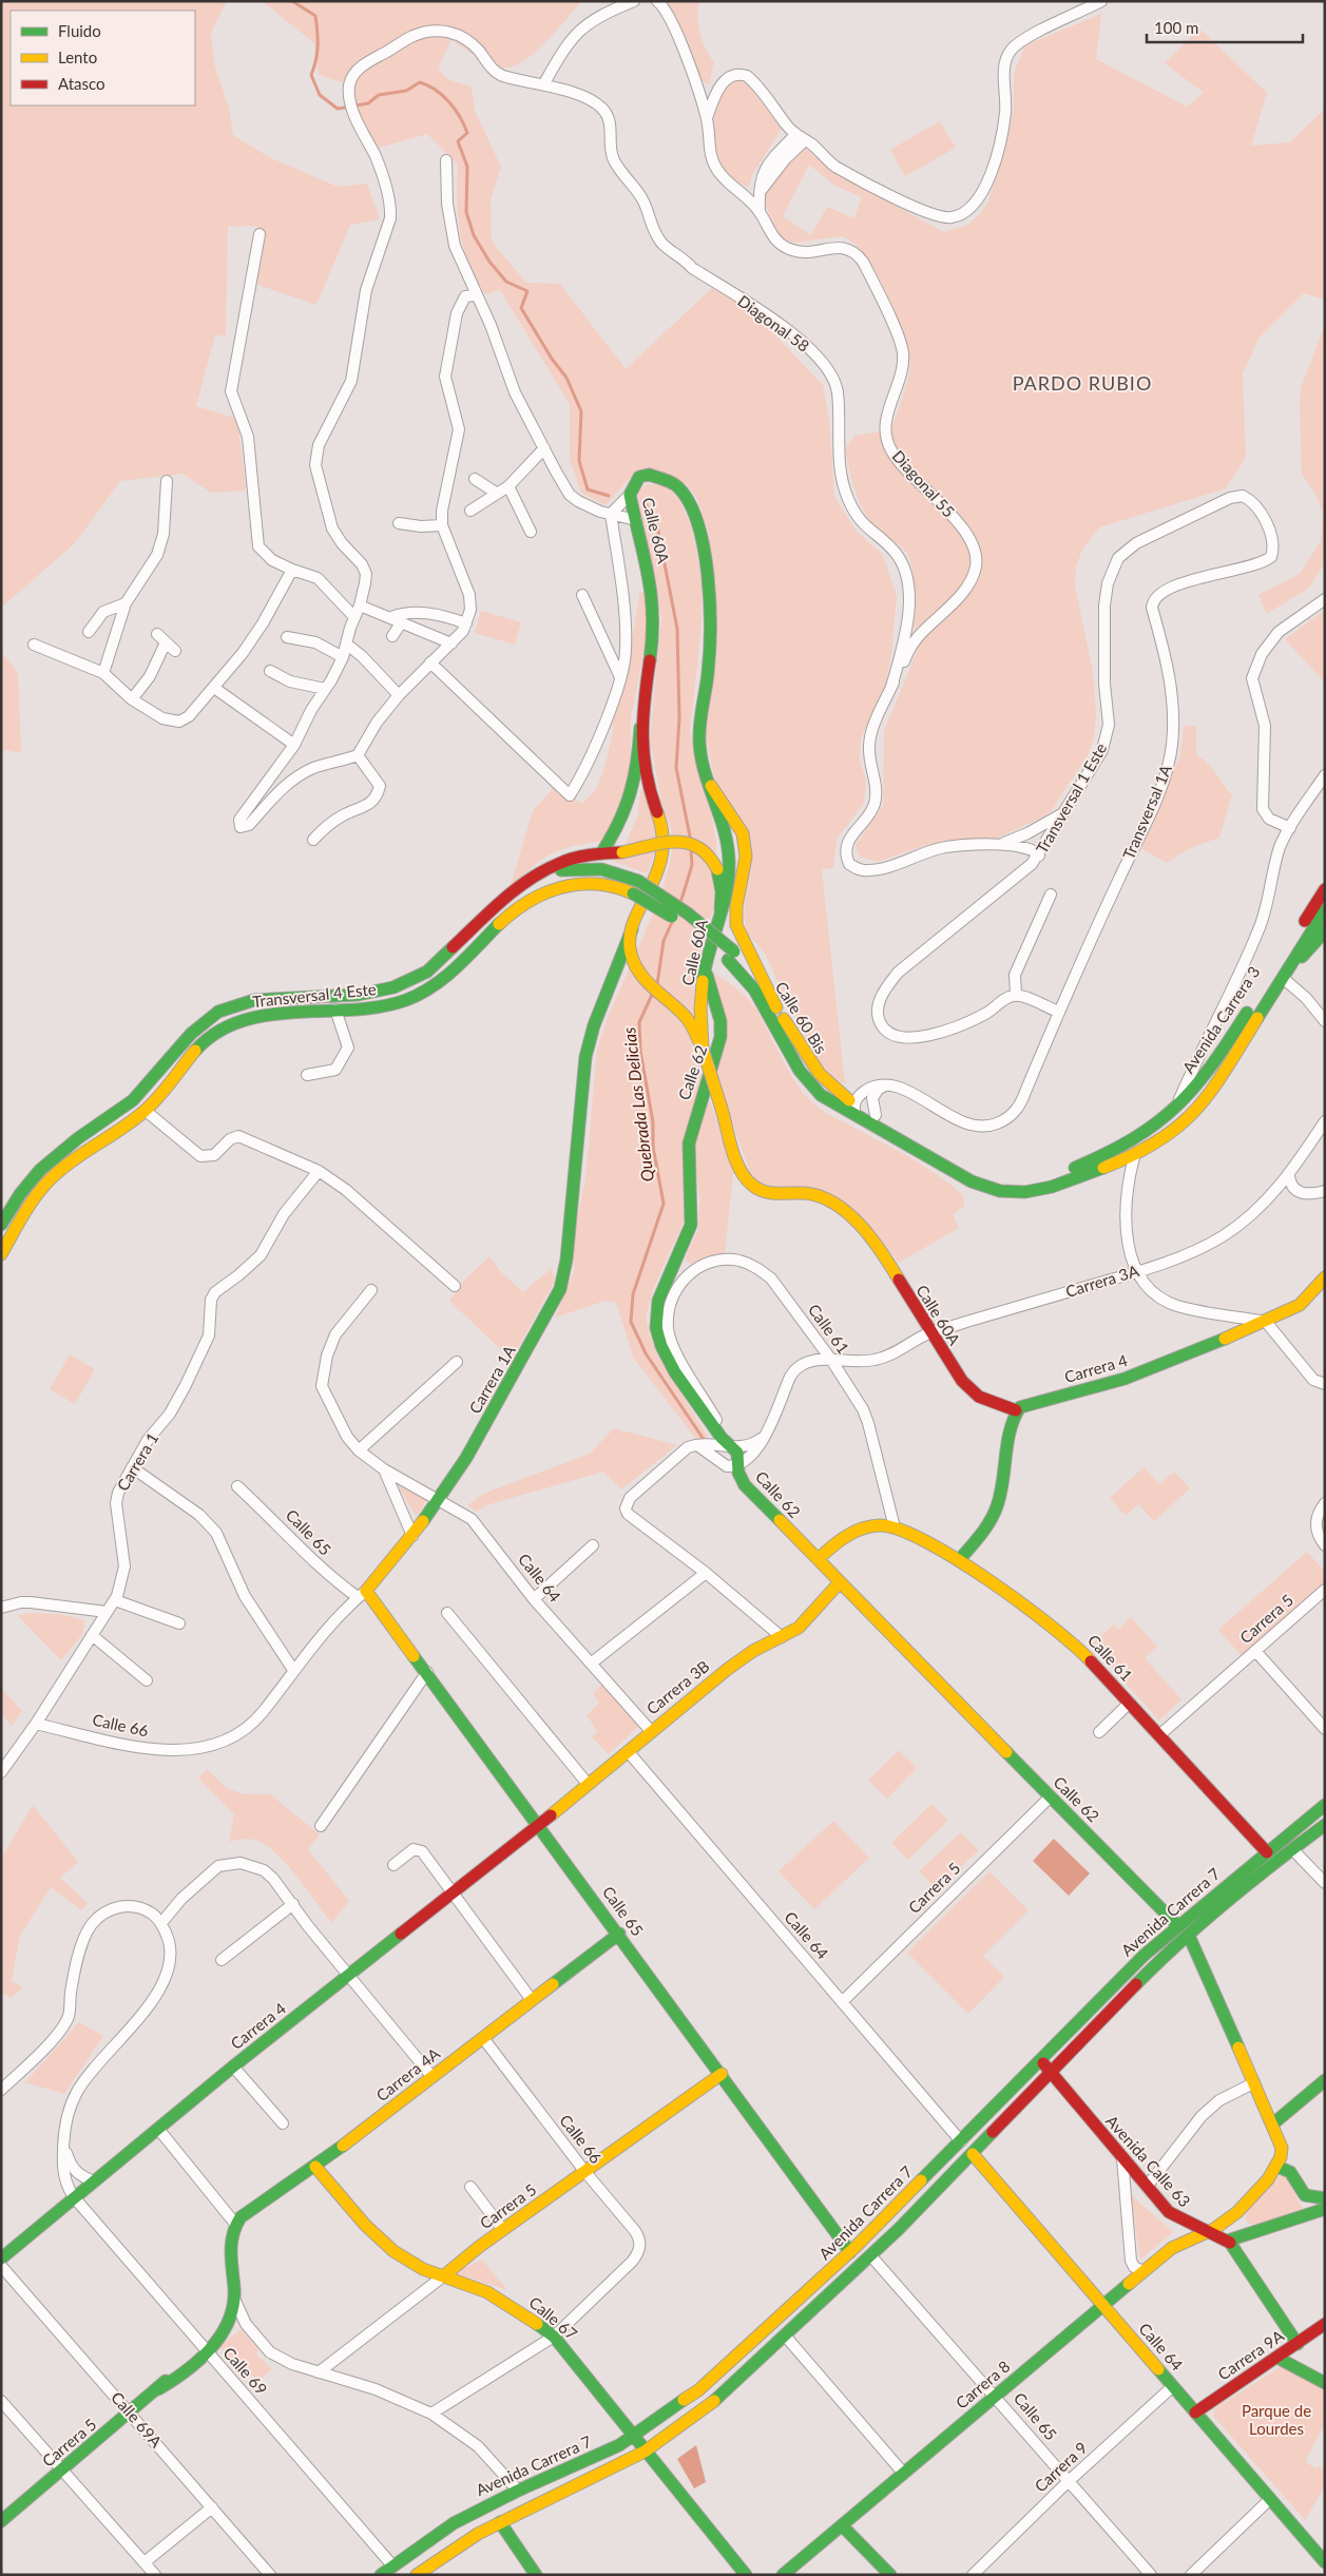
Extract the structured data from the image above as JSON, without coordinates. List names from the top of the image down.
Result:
{
  "streets": {
    "street": [
      "Diagonal 58",
      "Diagonal 55",
      "Calle 60A",
      "Transversal 1 Este",
      "Transversal 1A",
      "Transversal 4 Este",
      "Calle 60 Bis",
      "Avenida Carrera 3",
      "Calle 62",
      "Carrera 3A",
      "Calle 61",
      "Carrera 4",
      "Carrera 1A",
      "Carrera 1",
      "Calle 65",
      "Calle 64",
      "Carrera 5",
      "Carrera 3B",
      "Calle 66",
      "Avenida Carrera 7",
      "Carrera 4A",
      "Avenida Calle 63",
      "Calle 67",
      "Carrera 9A",
      "Calle 69",
      "Carrera 8",
      "Calle 69A",
      "Carrera 9"
    ]
  },
  "crossings": [
    ["Diagonal 58", "Diagonal 55"],
    ["Calle 60A", "Calle 62"],
    ["Calle 60A", "Carrera 3A"],
    ["Calle 60A", "Carrera 4"],
    ["Calle 60A", "Carrera 1A"],
    ["Transversal 1 Este", "Transversal 1A"],
    ["Transversal 4 Este", "Calle 60 Bis"],
    ["Calle 60 Bis", "Avenida Carrera 3"],
    ["Calle 62", "Carrera 3A"],
    ["Calle 62", "Calle 61"],
    ["Calle 62", "Carrera 5"],
    ["Calle 62", "Carrera 3B"],
    ["Calle 62", "Avenida Carrera 7"],
    ["Carrera 3A", "Calle 61"],
    ["Calle 61", "Carrera 5"],
    ["Calle 61", "Avenida Carrera 7"],
    ["Carrera 4", "Calle 65"],
    ["Carrera 4", "Carrera 3B"],
    ["Carrera 4", "Calle 69"],
    ["Carrera 1A", "Calle 65"],
    ["Carrera 1A", "Calle 64"],
    ["Carrera 1A", "Calle 66"],
    ["Carrera 1", "Calle 66"],
    ["Calle 65", "Carrera 5"],
    ["Calle 65", "Carrera 3B"],
    ["Calle 65", "Avenida Carrera 7"],
    ["Calle 65", "Carrera 4A"],
    ["Calle 65", "Carrera 8"],
    ["Calle 65", "Carrera 9"],
    ["Calle 64", "Carrera 5"],
    ["Calle 64", "Carrera 3B"],
    ["Calle 64", "Avenida Carrera 7"],
    ["Calle 64", "Carrera 9A"],
    ["Calle 64", "Carrera 8"],
    ["Calle 64", "Carrera 9"],
    ["Carrera 5", "Calle 66"],
    ["Carrera 5", "Carrera 4A"],
    ["Carrera 5", "Calle 67"],
    ["Carrera 5", "Calle 69"],
    ["Carrera 5", "Calle 69A"],
    ["Calle 66", "Carrera 4A"],
    ["Calle 66", "Calle 67"],
    ["Avenida Carrera 7", "Avenida Calle 63"],
    ["Avenida Carrera 7", "Calle 67"],
    ["Avenida Carrera 7", "Calle 69"],
    ["Carrera 4A", "Calle 67"],
    ["Avenida Calle 63", "Carrera 9A"],
    ["Avenida Calle 63", "Carrera 8"]
  ],
  "districts": ["PARDO RUBIO"],
  "water": ["Quebrada Las Delicias"],
  "parks": ["Parque de Lourdes"],
  "legend": ["Fluido", "Lento", "Atasco"],
  "scale_bar": "100 m"
}
